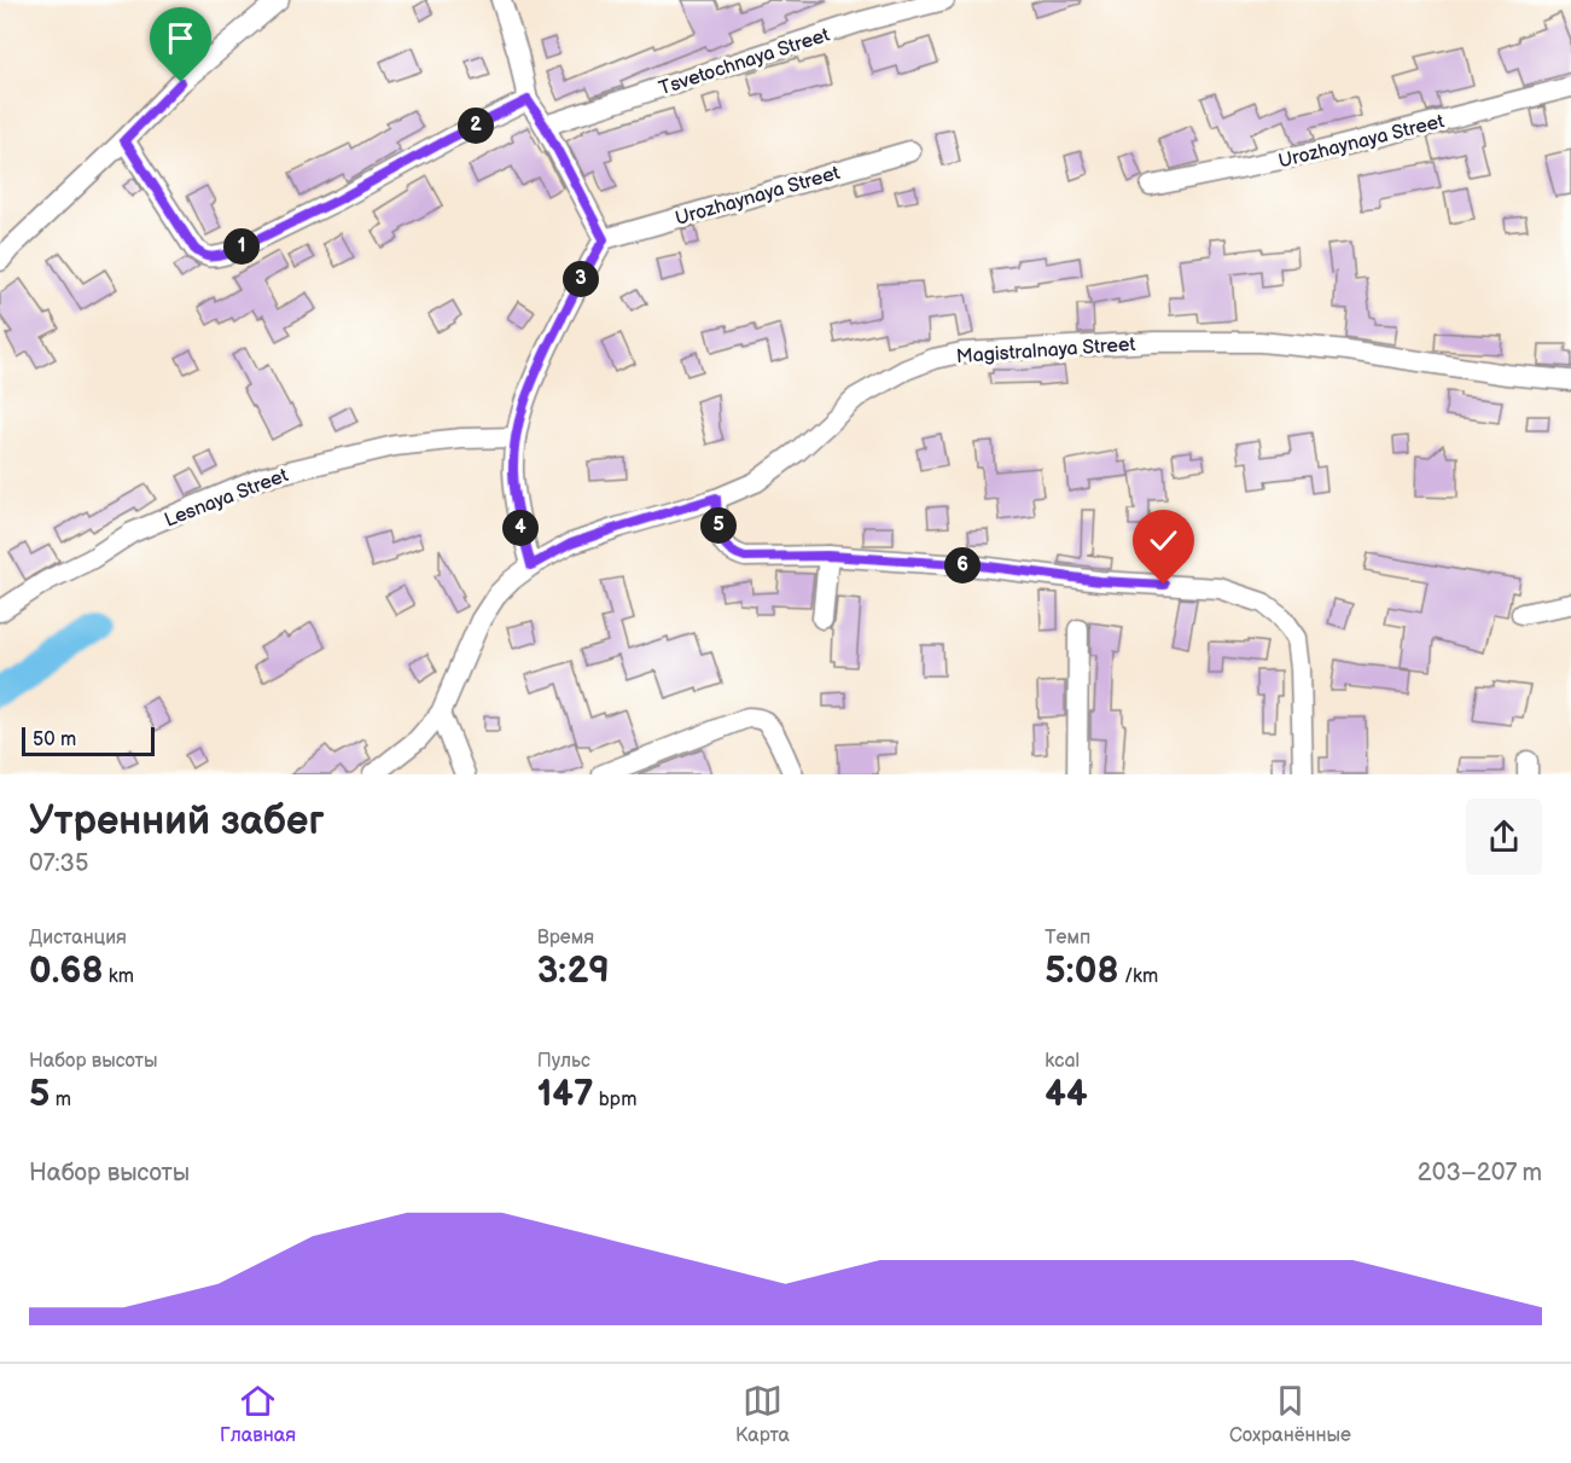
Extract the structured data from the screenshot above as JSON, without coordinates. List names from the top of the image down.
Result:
{
  "streets": {
    "street": [
      "Tsvetochnaya Street",
      "Urozhaynaya Street",
      "Magistralnaya Street",
      "Lesnaya Street"
    ]
  },
  "scale_bar": "50 m",
  "page": {
    "pins": [
      "2",
      "1",
      "3",
      "5",
      "4",
      "6"
    ],
    "scale": "50 m",
    "heading": ["Утренний забег", "07:35"],
    "stats": [
      ["Дистанция", "0.68 km"],
      ["Время", "3:29"],
      ["Темп", "5:08 /km"],
      ["Набор высоты", "5 m"],
      ["Пульс", "147 bpm"],
      ["kcal", "44"]
    ],
    "chart": ["Набор высоты", "203–207 m"],
    "tabs": ["Главная", "Карта", "Сохранённые"]
  }
}
